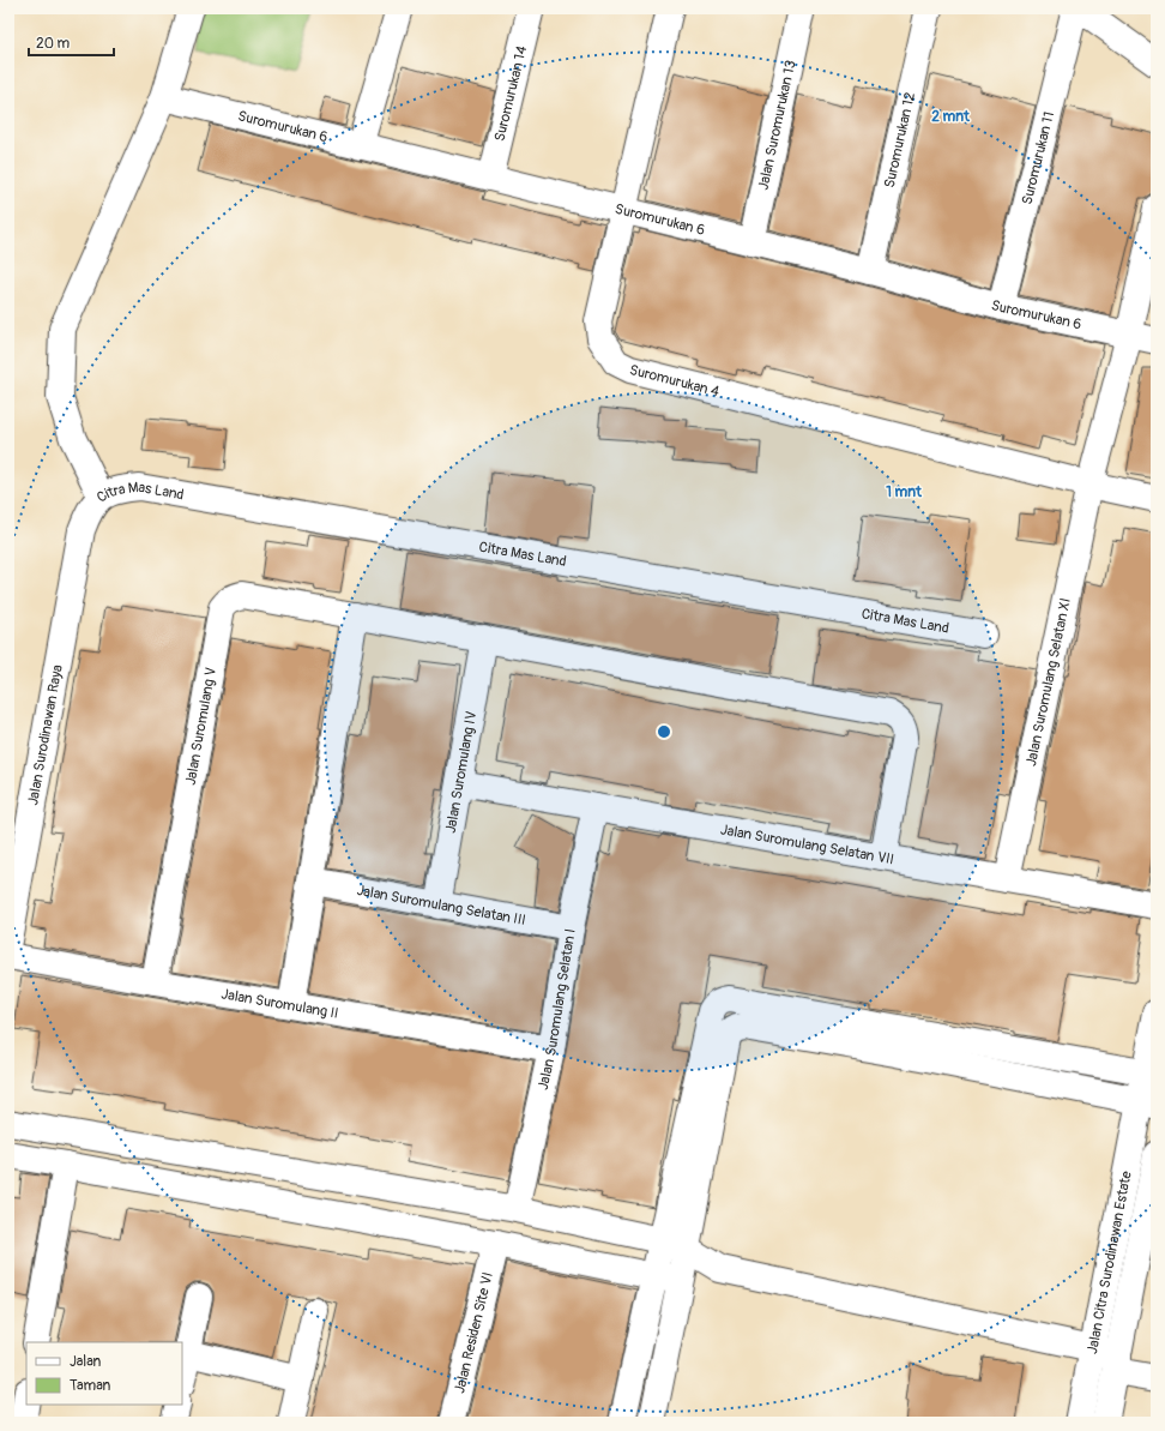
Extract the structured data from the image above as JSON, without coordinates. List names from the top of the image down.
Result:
{
  "streets": {
    "street": [
      "Suromurukan 14",
      "Jalan Suromurukan 13",
      "Suromurukan 6",
      "Suromurukan 12",
      "Suromurukan 11",
      "Suromurukan 4",
      "Citra Mas Land",
      "Jalan Suromulang Selatan XI",
      "Jalan Suromulang V",
      "Jalan Surodinawan Raya",
      "Jalan Suromulang IV",
      "Jalan Suromulang Selatan VII",
      "Jalan Suromulang Selatan III",
      "Jalan Suromulang II",
      "Jalan Suromulang Selatan I",
      "Jalan Citra Surodinawan Estate",
      "Jalan Residen Site VI"
    ]
  },
  "crossings": [
    ["Suromurukan 14", "Suromurukan 6"],
    ["Jalan Suromurukan 13", "Suromurukan 6"],
    ["Suromurukan 6", "Suromurukan 12"],
    ["Suromurukan 6", "Suromurukan 11"],
    ["Suromurukan 6", "Suromurukan 4"],
    ["Suromurukan 6", "Jalan Suromulang Selatan XI"],
    ["Suromurukan 4", "Jalan Suromulang Selatan XI"],
    ["Citra Mas Land", "Jalan Surodinawan Raya"],
    ["Jalan Suromulang Selatan XI", "Jalan Suromulang Selatan VII"],
    ["Jalan Suromulang V", "Jalan Suromulang IV"],
    ["Jalan Suromulang V", "Jalan Suromulang Selatan VII"],
    ["Jalan Suromulang V", "Jalan Suromulang II"],
    ["Jalan Suromulang IV", "Jalan Suromulang Selatan VII"],
    ["Jalan Suromulang IV", "Jalan Suromulang Selatan III"],
    ["Jalan Suromulang Selatan VII", "Jalan Suromulang Selatan I"],
    ["Jalan Suromulang Selatan III", "Jalan Suromulang Selatan I"],
    ["Jalan Suromulang II", "Jalan Suromulang Selatan I"]
  ],
  "legend": ["Jalan", "Taman"],
  "scale_bar": "20 m",
  "rings": ["2 mnt", "1 mnt"]
}
